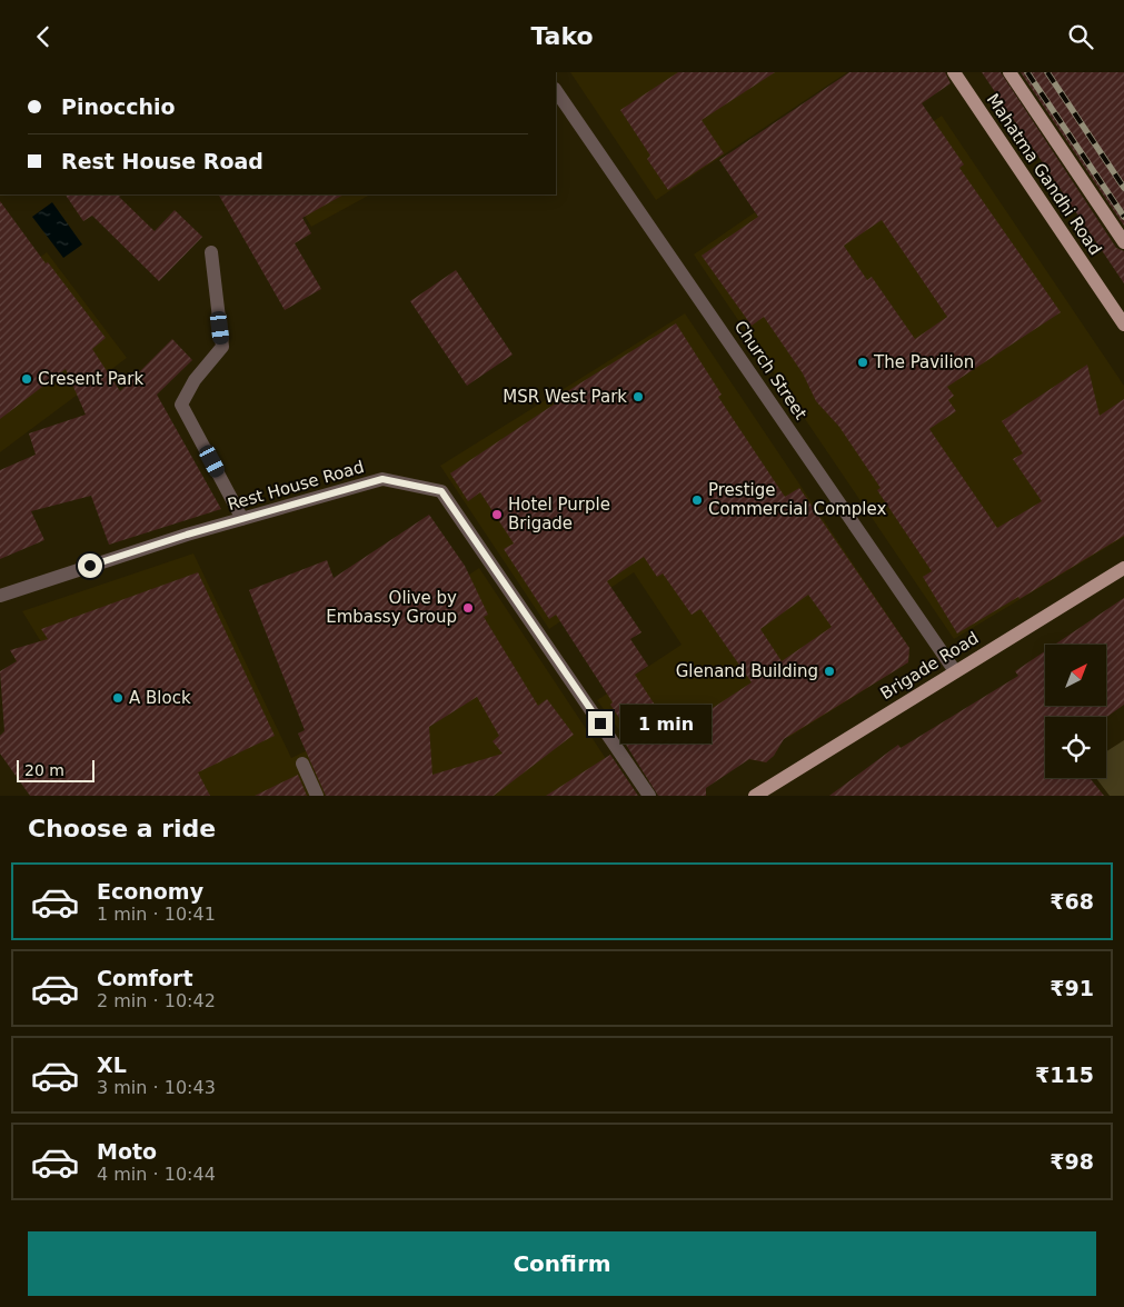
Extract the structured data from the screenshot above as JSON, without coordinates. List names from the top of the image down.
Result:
{
  "streets": {
    "main road": ["Mahatma Gandhi Road", "Brigade Road"],
    "street": ["Church Street", "Rest House Road"]
  },
  "crossings": [
    ["Church Street", "Brigade Road"]
  ],
  "places": [
    "The Pavilion",
    "Cresent Park",
    "MSR West Park",
    "Prestige Commercial Complex",
    "Hotel Purple Brigade",
    "Olive by Embassy Group",
    "Glenand Building",
    "A Block"
  ],
  "scale_bar": "20 m",
  "north": "top right",
  "page": {
    "header": "Tako",
    "banner": ["Pinocchio", "Rest House Road"],
    "bubble": "1 min",
    "scale": "20 m",
    "heading": "Choose a ride",
    "list": [
      {
        "name": "Economy",
        "note": "1 min · 10:41",
        "value": "₹68"
      },
      {
        "name": "Comfort",
        "note": "2 min · 10:42",
        "value": "₹91"
      },
      {
        "name": "XL",
        "note": "3 min · 10:43",
        "value": "₹115"
      },
      {
        "name": "Moto",
        "note": "4 min · 10:44",
        "value": "₹98"
      }
    ],
    "buttons": "Confirm"
  }
}
